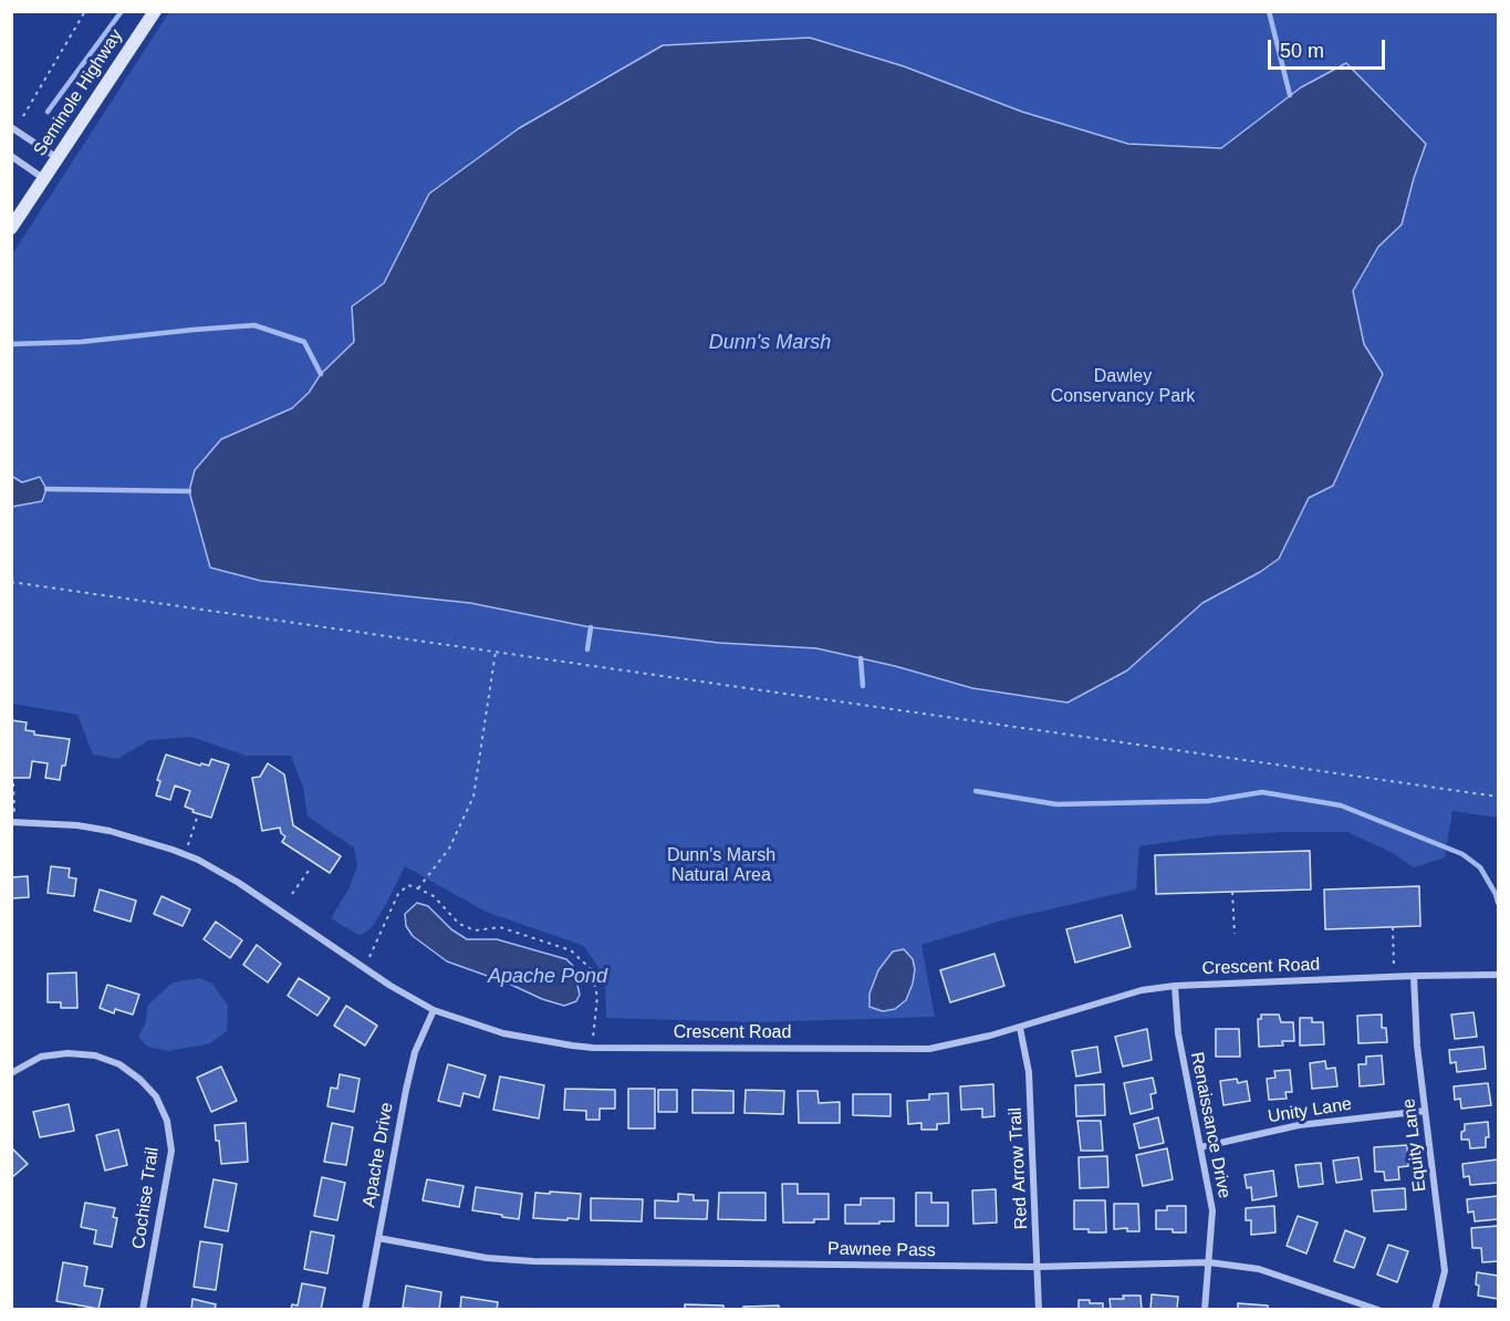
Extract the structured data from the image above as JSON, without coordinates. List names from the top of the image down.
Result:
{
  "streets": {
    "street": [
      "Seminole Highway",
      "Crescent Road",
      "Unity Lane",
      "Renaissance Drive",
      "Equity Lane",
      "Apache Drive",
      "Red Arrow Trail",
      "Cochise Trail",
      "Pawnee Pass"
    ]
  },
  "crossings": [
    ["Crescent Road", "Renaissance Drive"],
    ["Crescent Road", "Equity Lane"],
    ["Crescent Road", "Apache Drive"],
    ["Crescent Road", "Red Arrow Trail"],
    ["Unity Lane", "Renaissance Drive"],
    ["Unity Lane", "Equity Lane"],
    ["Renaissance Drive", "Pawnee Pass"],
    ["Apache Drive", "Pawnee Pass"],
    ["Red Arrow Trail", "Pawnee Pass"]
  ],
  "water": ["Dunn's Marsh", "Apache Pond"],
  "parks": ["Dawley Conservancy Park", "Dunn's Marsh Natural Area"],
  "scale_bar": "50 m"
}
